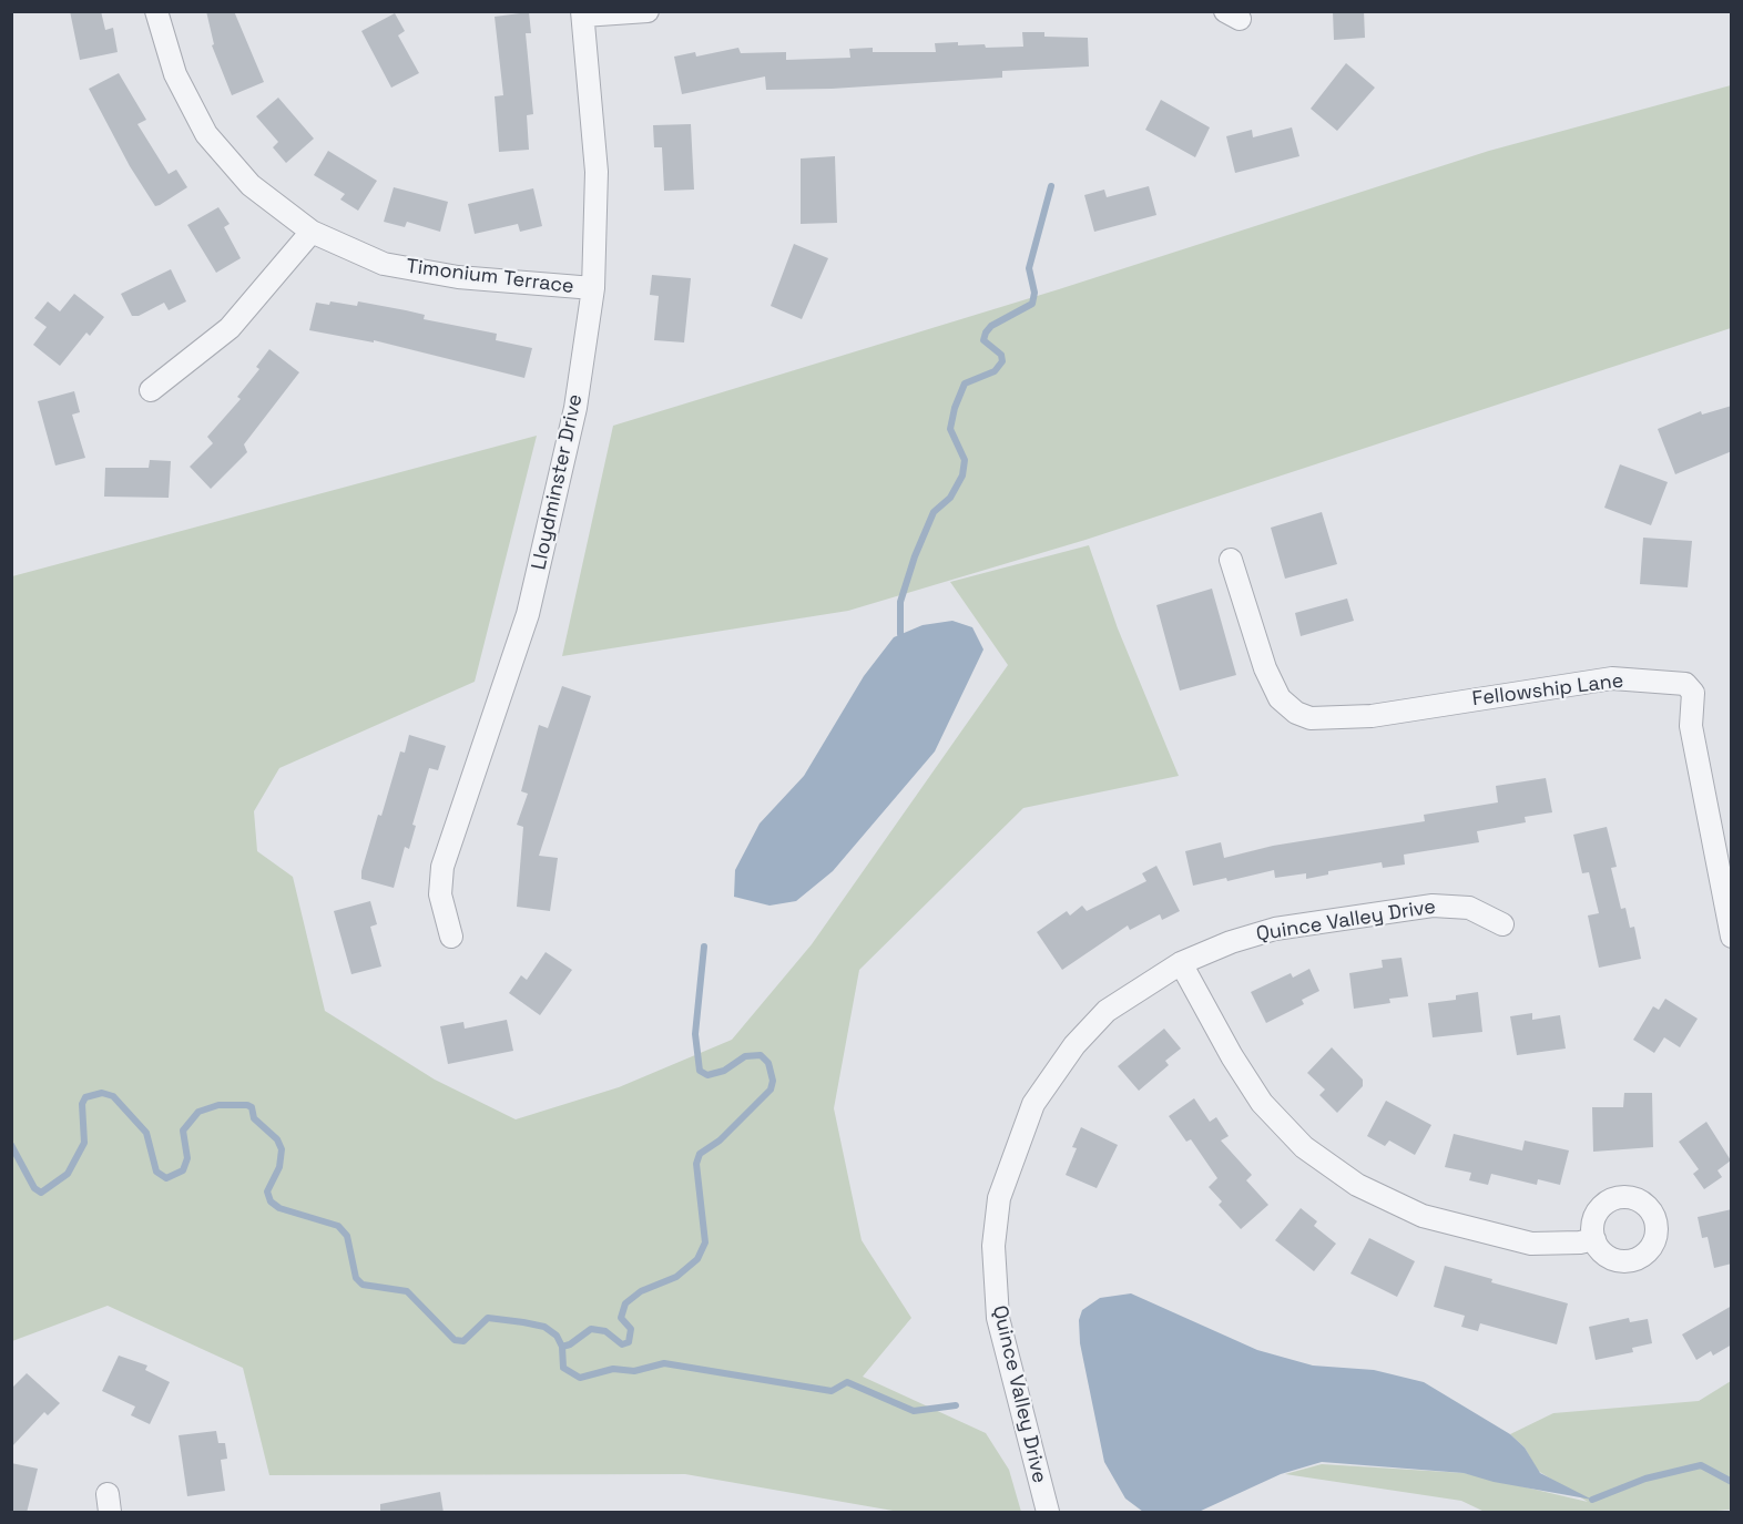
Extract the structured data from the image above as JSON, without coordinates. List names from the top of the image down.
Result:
{
  "streets": {
    "street": [
      "Timonium Terrace",
      "Lloydminster Drive",
      "Fellowship Lane",
      "Quince Valley Drive"
    ]
  },
  "crossings": [
    ["Timonium Terrace", "Lloydminster Drive"]
  ]
}
